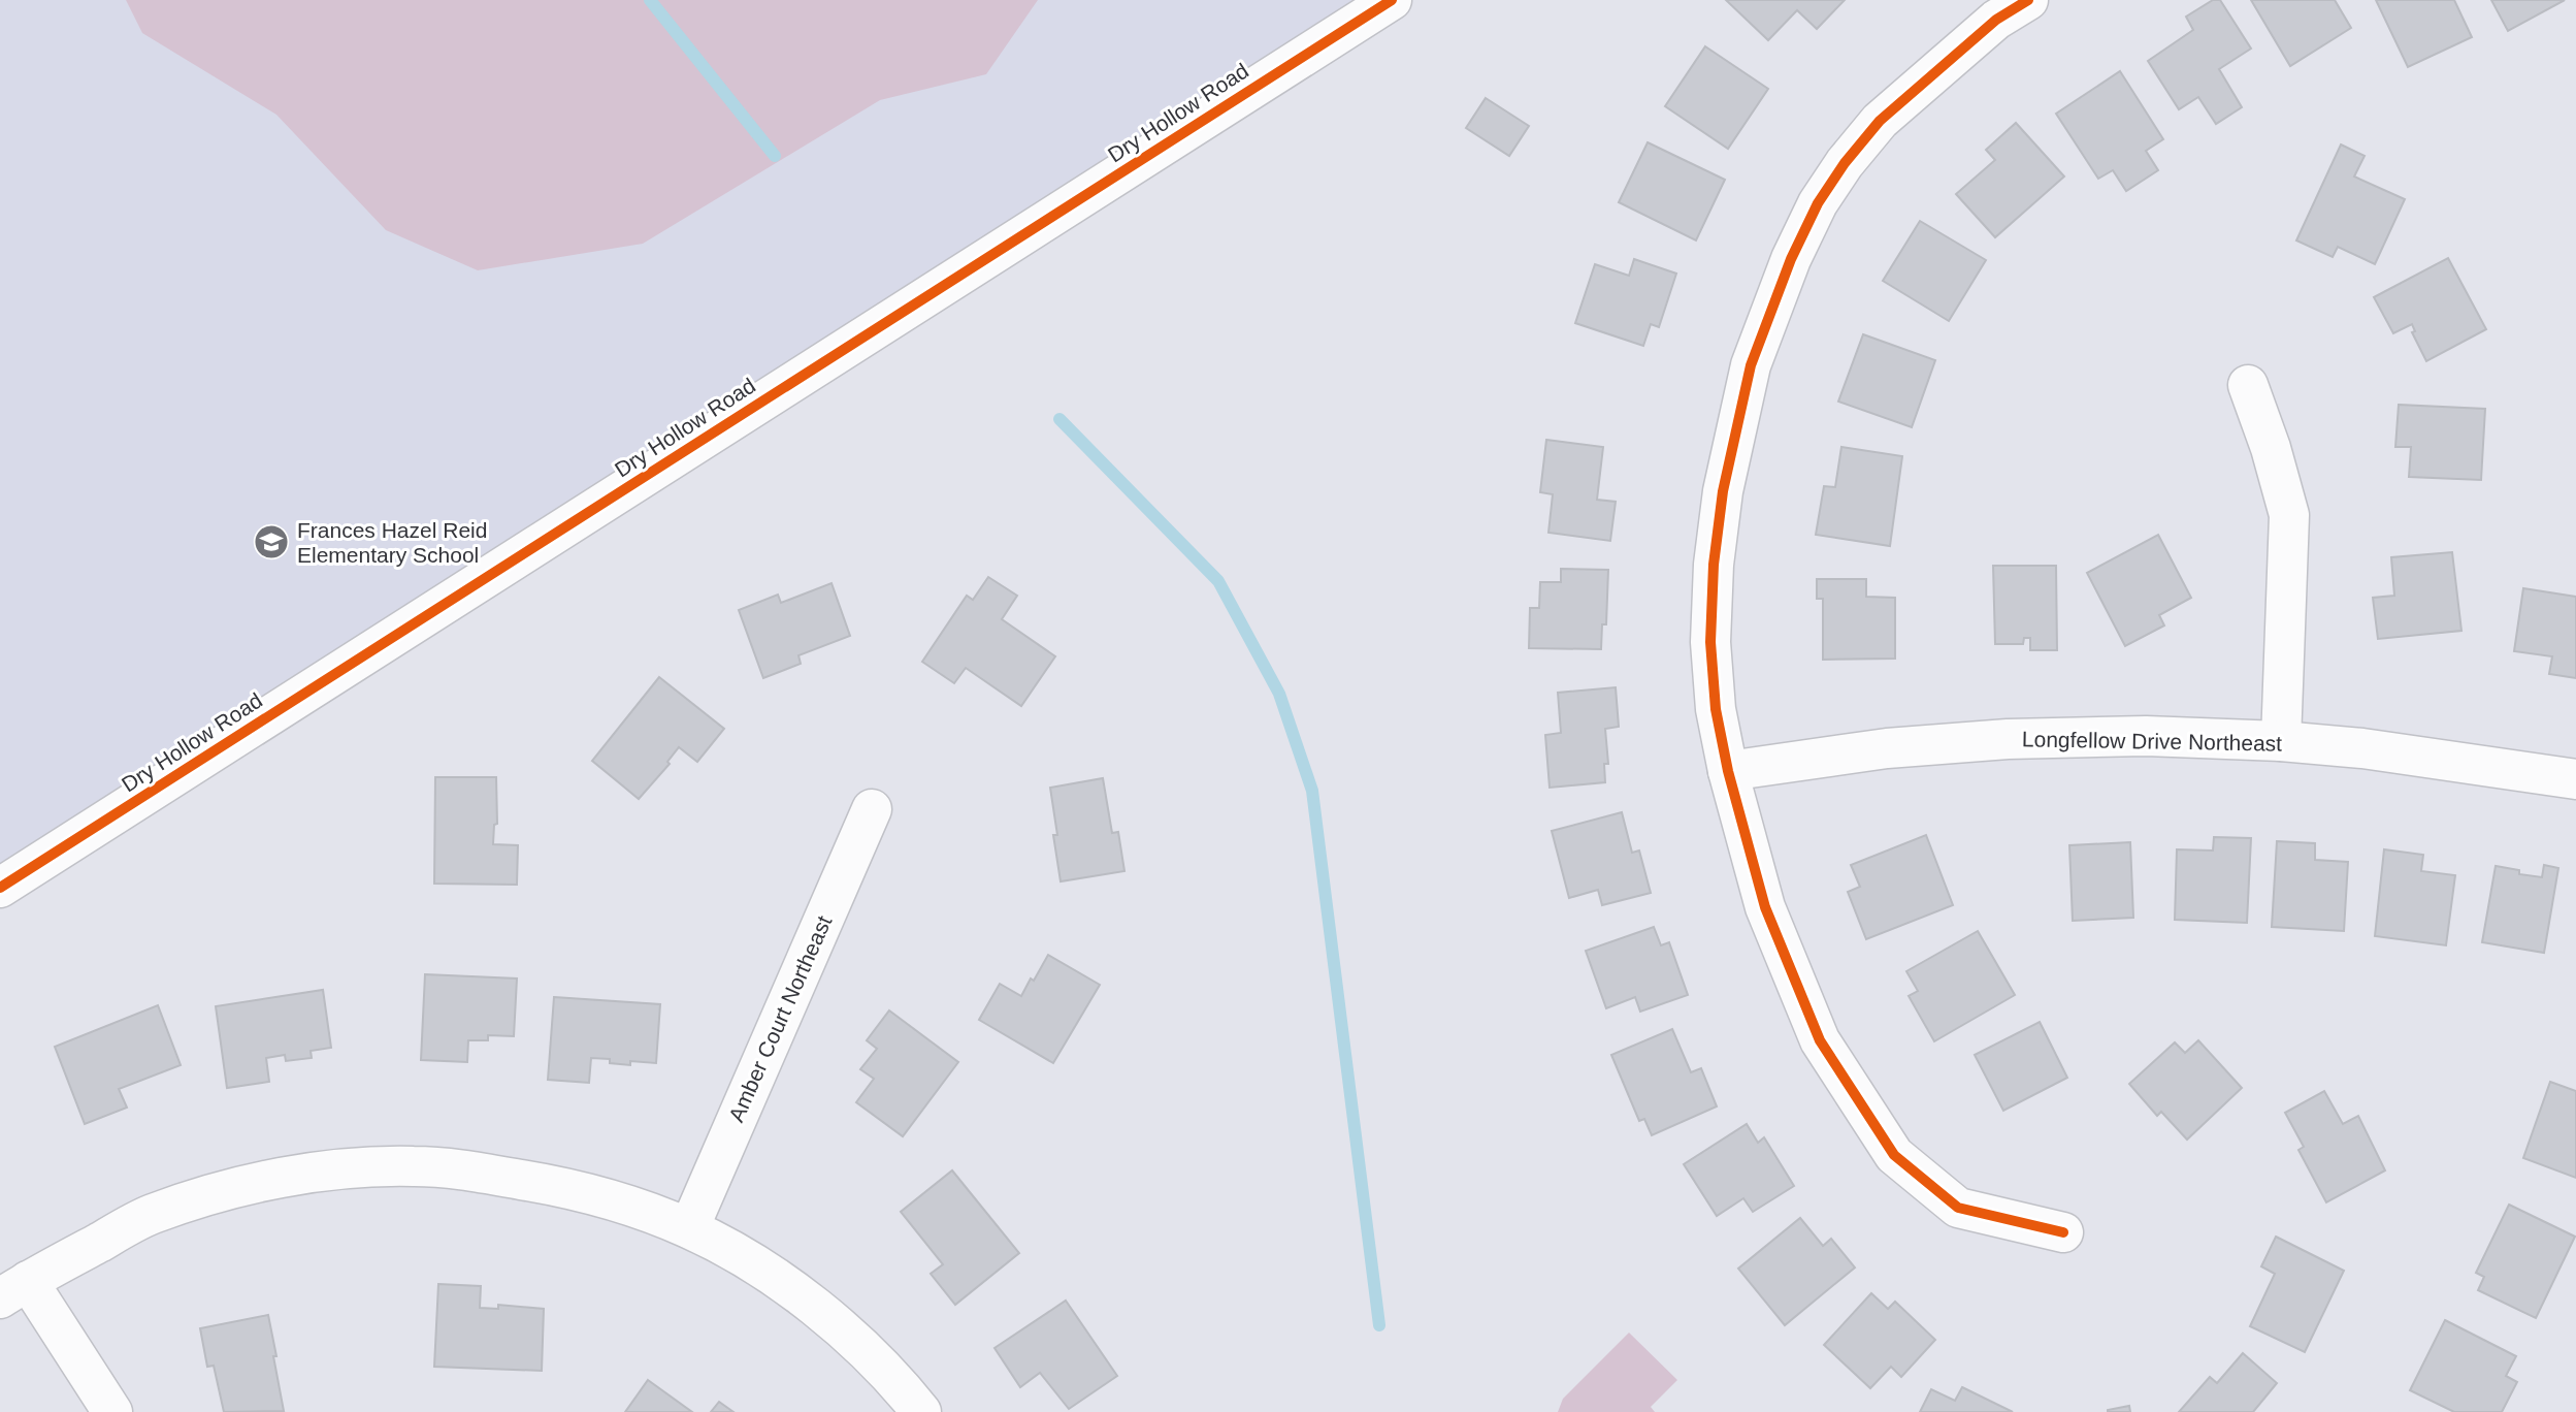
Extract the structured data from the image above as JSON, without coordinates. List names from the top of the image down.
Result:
{
  "streets": {
    "street": ["Dry Hollow Road", "Longfellow Drive Northeast", "Amber Court Northeast"]
  },
  "places": {
    "school or university": ["Frances Hazel Reid Elementary School"]
  }
}
